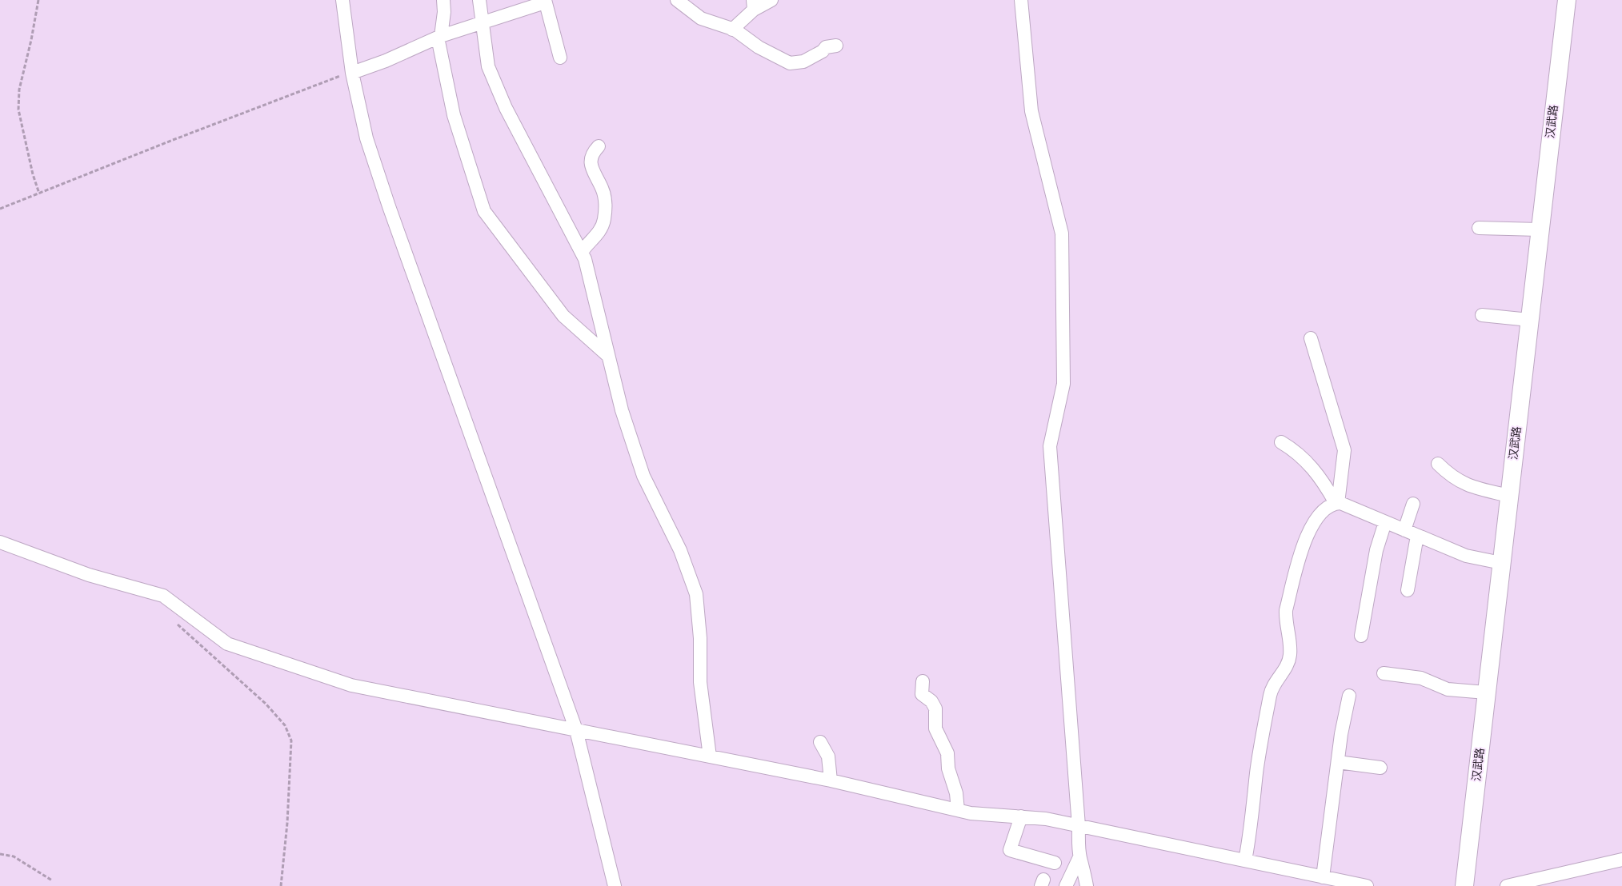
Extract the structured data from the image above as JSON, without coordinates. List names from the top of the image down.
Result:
{
  "streets": {
    "main road": ["汉武路"]
  }
}
